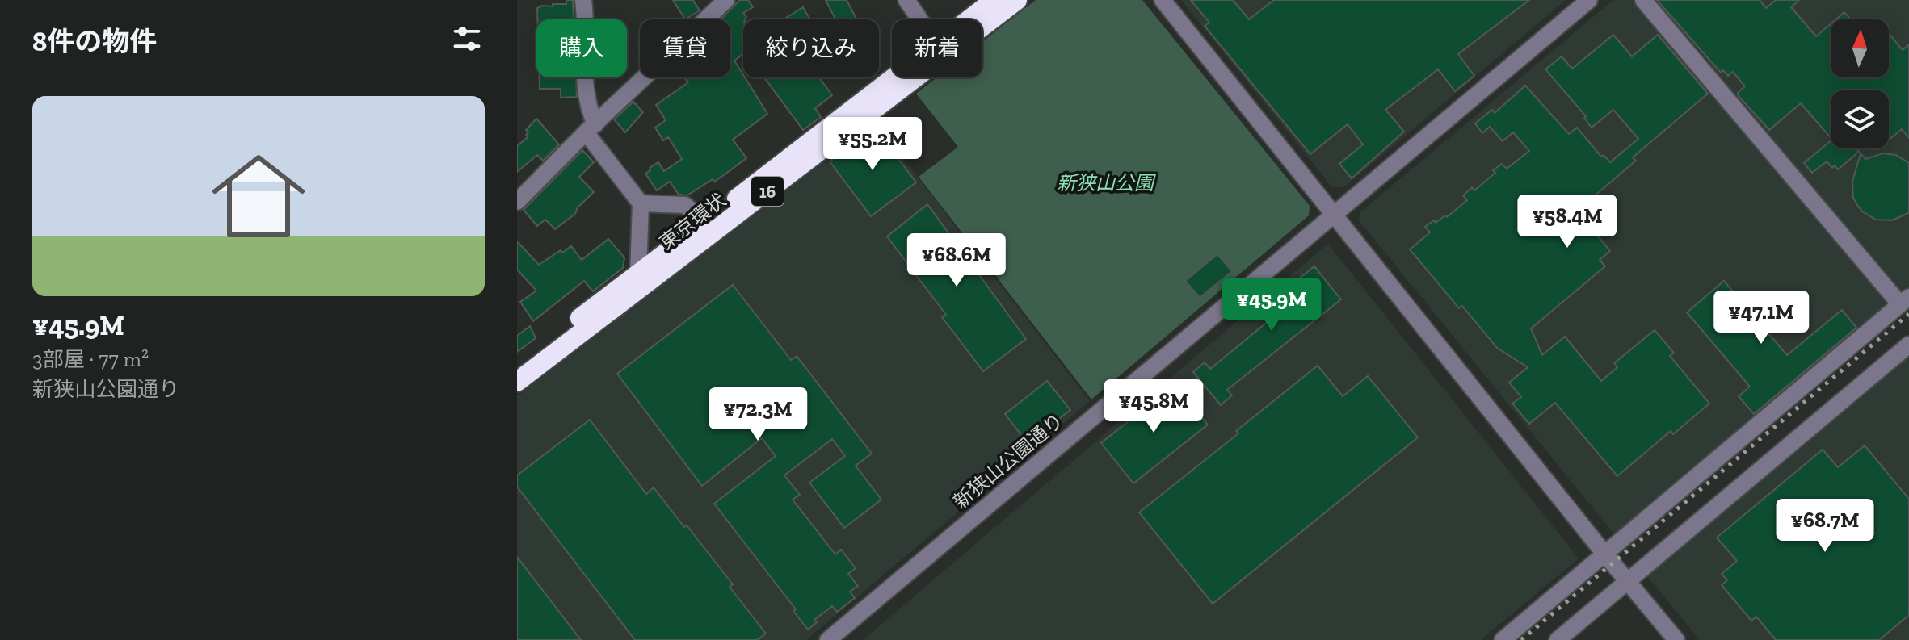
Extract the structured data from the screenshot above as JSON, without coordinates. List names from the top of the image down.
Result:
{
  "streets": {
    "highway": ["16", "東京環状"],
    "street": ["新狭山公園通り"]
  },
  "parks": ["新狭山公園"],
  "north": "top",
  "page": {
    "heading": "8件の物件",
    "chip": [
      "購入",
      "賃貸",
      "絞り込み",
      "新着"
    ],
    "list": [
      {
        "name": "¥45.9M",
        "note": "3部屋 · 77 m² · 新狭山公園通り"
      }
    ],
    "price": [
      "¥55.2M",
      "¥58.4M",
      "¥68.6M",
      "¥45.9M",
      "¥47.1M",
      "¥45.8M",
      "¥72.3M",
      "¥68.7M"
    ]
  }
}
